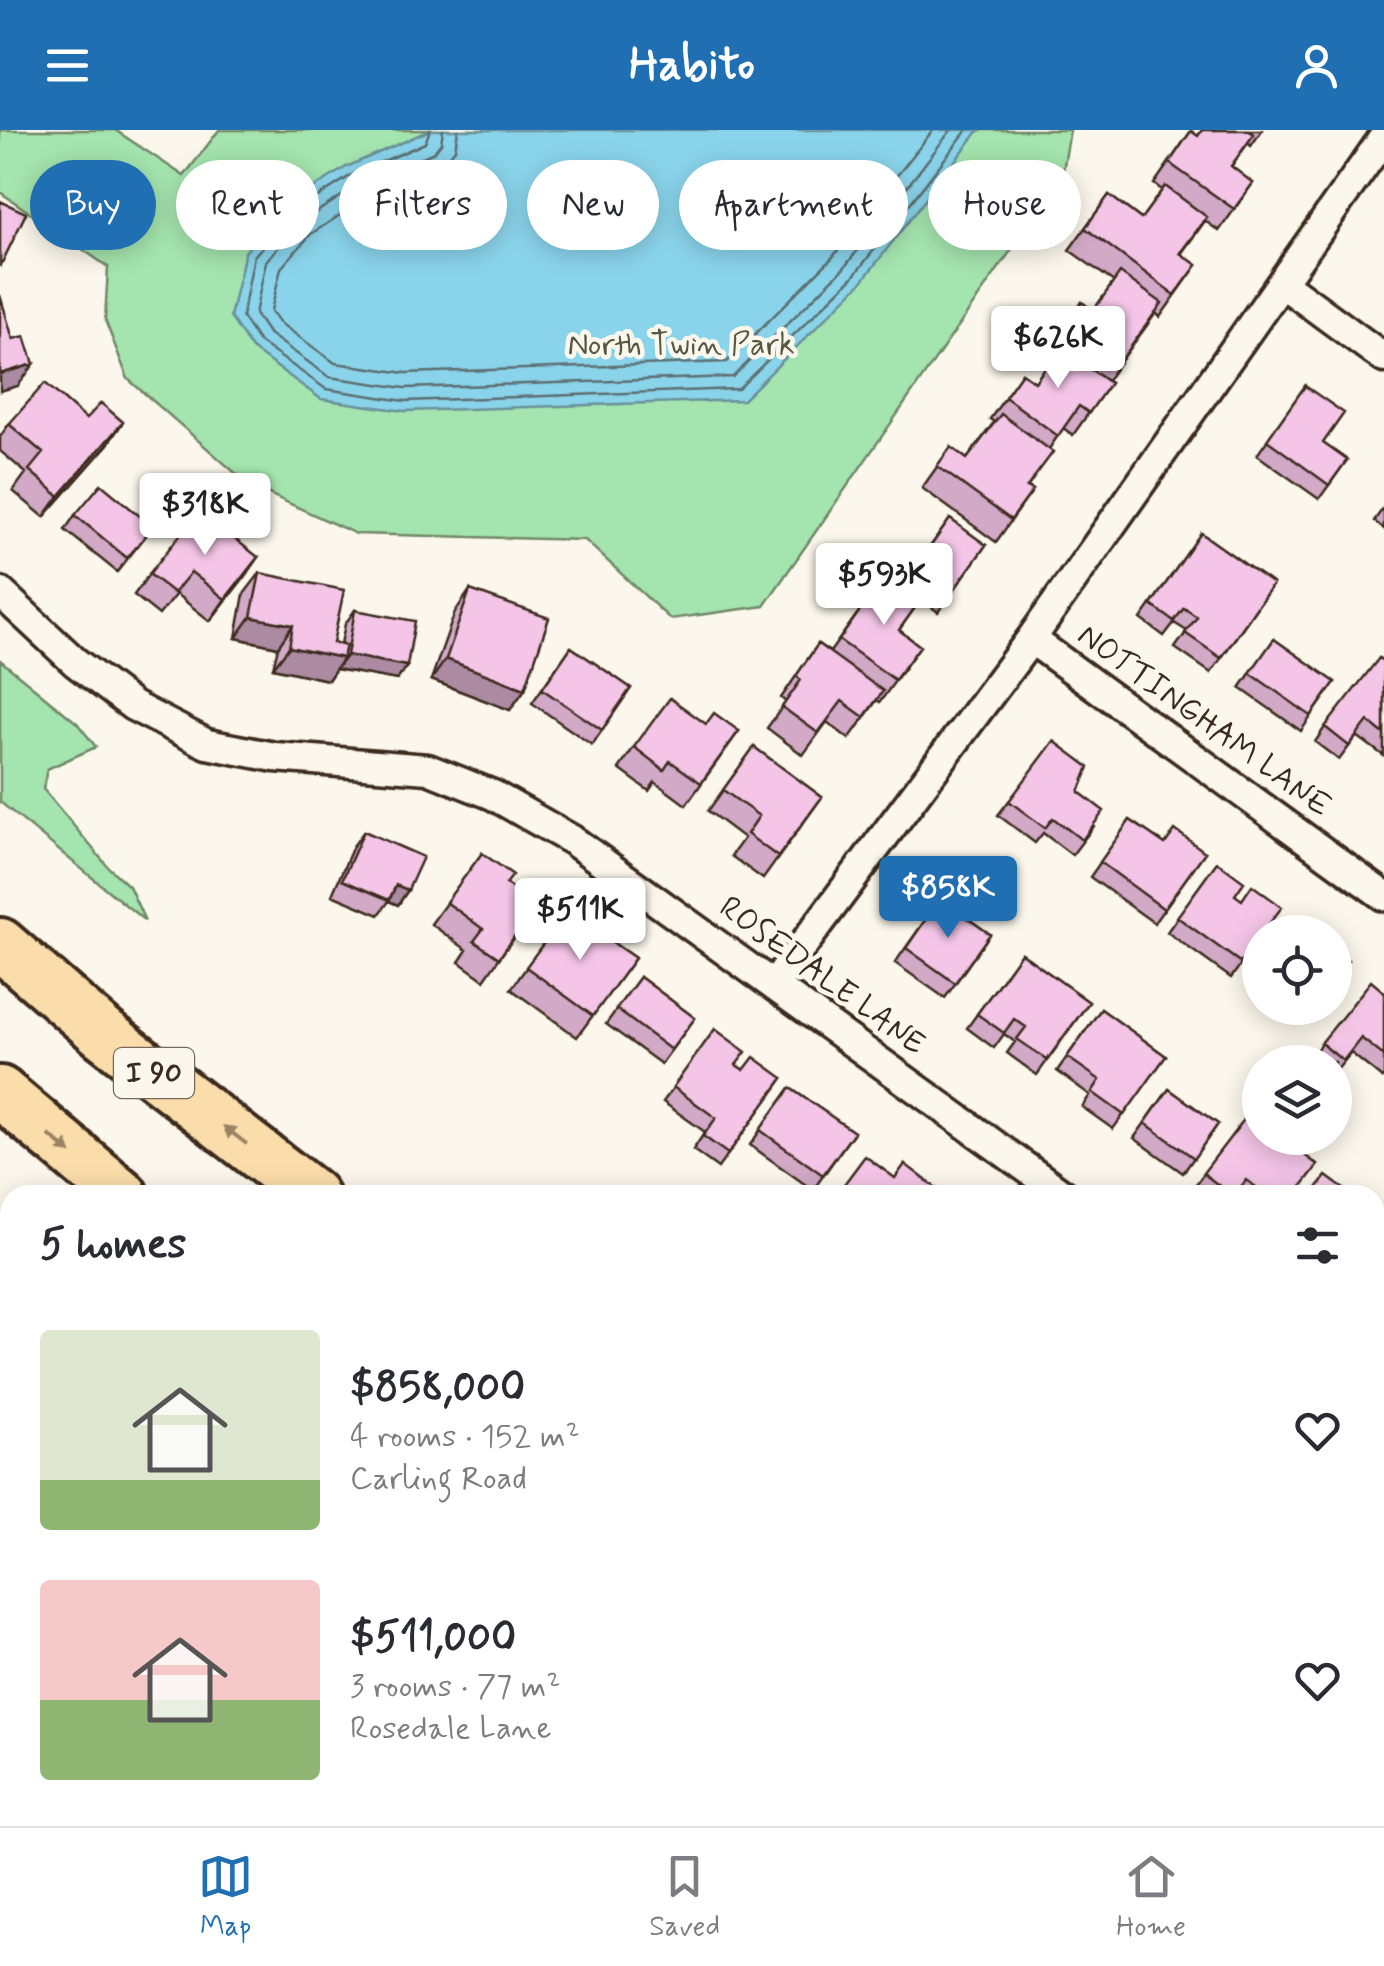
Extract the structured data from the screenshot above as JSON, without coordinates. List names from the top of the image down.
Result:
{
  "streets": {
    "highway": ["I 90"],
    "street": ["NOTTINGHAM LANE", "ROSEDALE LANE"]
  },
  "parks": ["North Twin Park"],
  "page": {
    "header": "Habito",
    "chip": [
      "Buy",
      "Rent",
      "Filters",
      "New",
      "Apartment",
      "House"
    ],
    "price": [
      "$626K",
      "$318K",
      "$593K",
      "$858K",
      "$511K"
    ],
    "heading": "5 homes",
    "list": [
      {
        "name": "$858,000",
        "note": "4 rooms · 152 m² · Carling Road"
      },
      {
        "name": "$511,000",
        "note": "3 rooms · 77 m² · Rosedale Lane"
      }
    ],
    "tabs": ["Map", "Saved", "Home"]
  }
}
